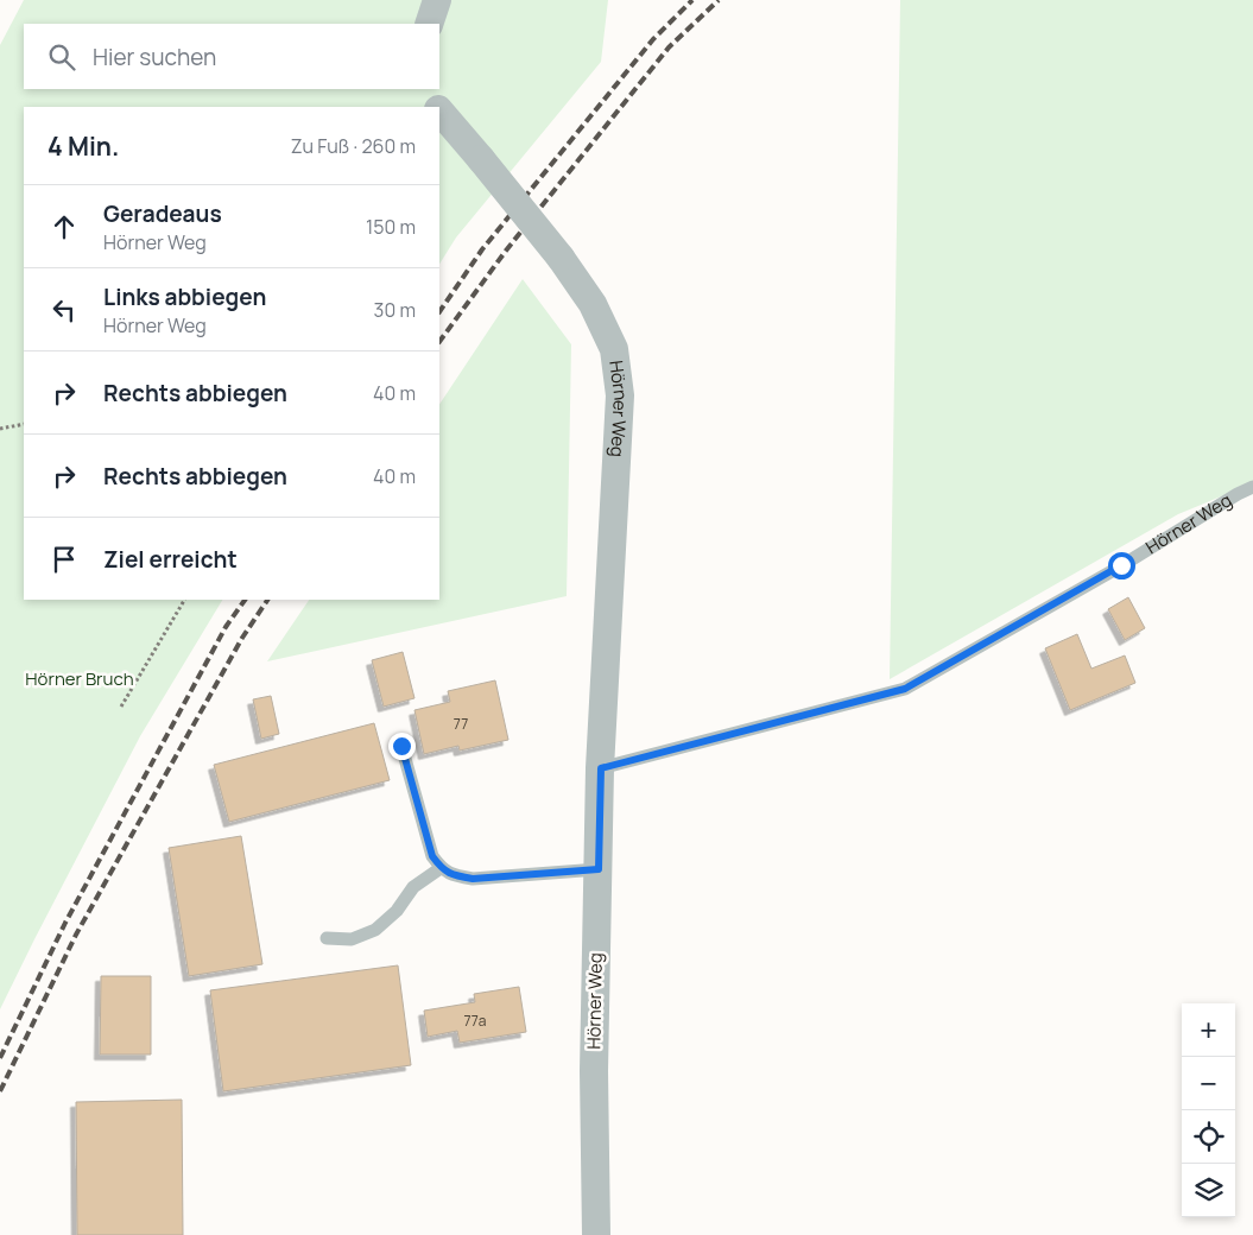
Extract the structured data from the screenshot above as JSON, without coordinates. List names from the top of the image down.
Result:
{
  "streets": {
    "street": ["Hörner Weg"]
  },
  "parks": ["Hörner Bruch"],
  "house_numbers": ["77", "77a"],
  "page": {
    "search": "Hier suchen",
    "heading": ["4 Min.", "Zu Fuß · 260 m"],
    "list": [
      ["Geradeaus", "Hörner Weg", "150 m"],
      ["Links abbiegen", "Hörner Weg", "30 m"],
      ["Rechts abbiegen", "40 m"],
      ["Rechts abbiegen", "40 m"],
      "Ziel erreicht"
    ],
    "map_buttons": ["+", "−"]
  }
}
